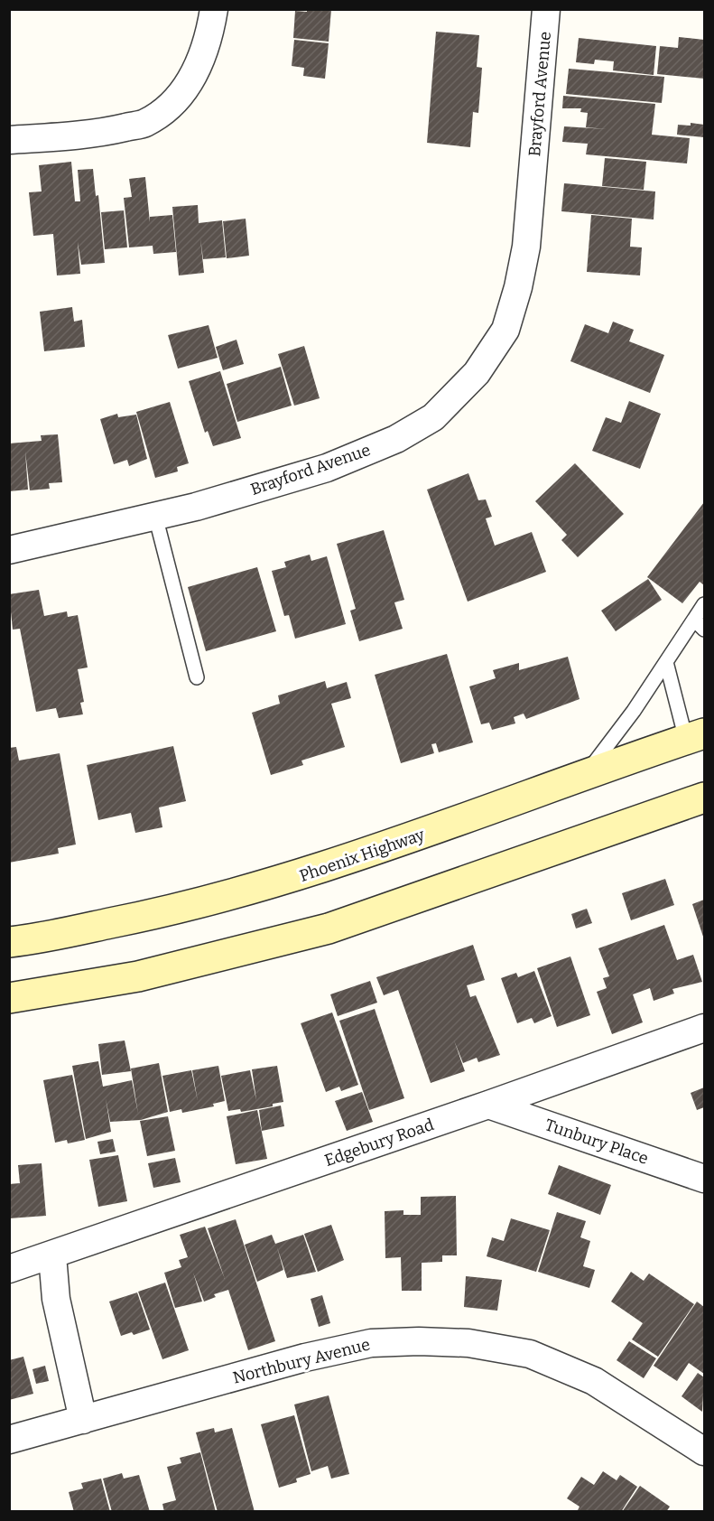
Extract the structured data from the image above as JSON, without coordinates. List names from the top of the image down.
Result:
{
  "streets": {
    "main road": ["Phoenix Highway"],
    "street": [
      "Brayford Avenue",
      "Tunbury Place",
      "Edgebury Road",
      "Northbury Avenue"
    ]
  },
  "crossings": [
    ["Tunbury Place", "Edgebury Road"]
  ]
}
